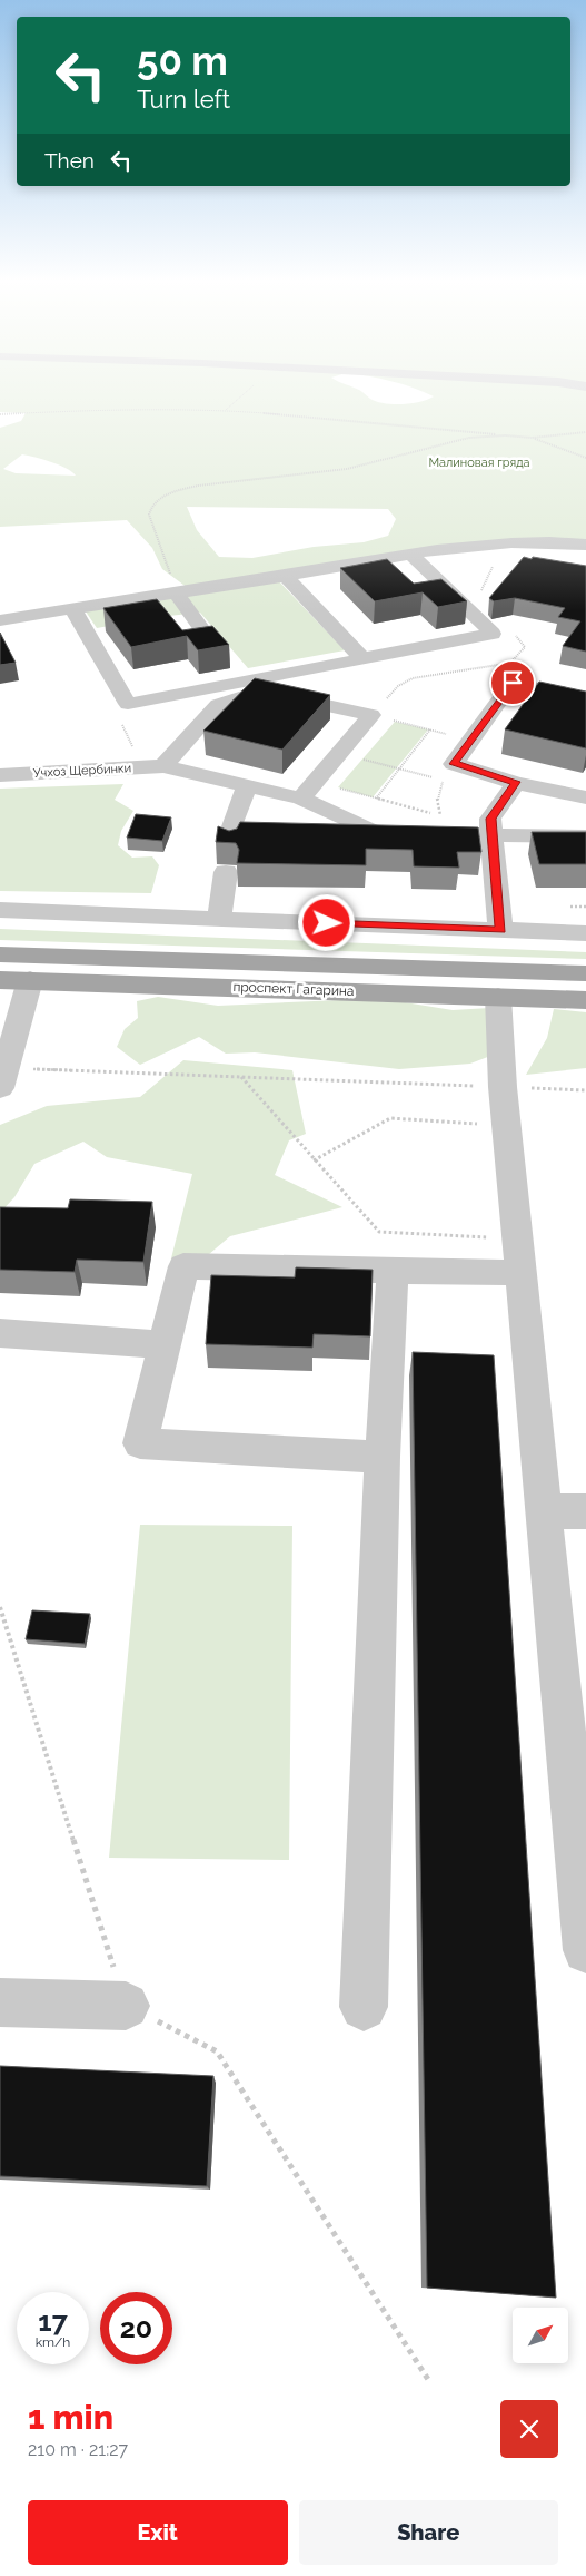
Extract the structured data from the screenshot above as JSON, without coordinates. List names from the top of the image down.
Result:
{
  "streets": {
    "main road": ["проспект Гагарина"],
    "street": ["Учхоз Щербинки"]
  },
  "parks": ["Малиновая гряда"],
  "north": "top right",
  "page": {
    "turn": ["50 m", "Turn left"],
    "then": "Then",
    "speed": "17 km/h",
    "limit": "20",
    "heading": ["1 min", "210 m · 21:27"],
    "buttons": ["Exit", "Share"]
  }
}
